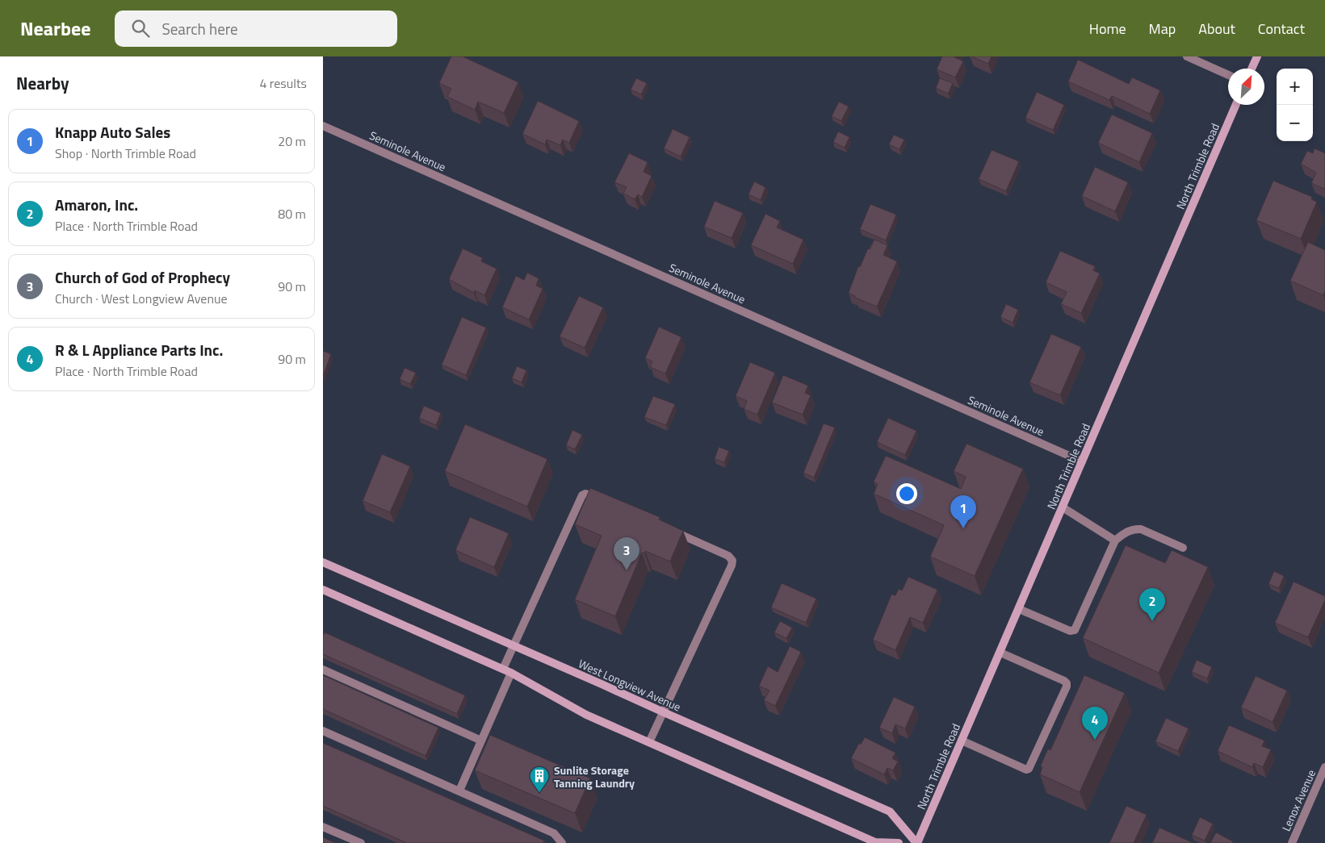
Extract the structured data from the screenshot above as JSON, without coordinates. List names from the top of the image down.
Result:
{
  "streets": {
    "street": [
      "Seminole Avenue",
      "North Trimble Road",
      "West Longview Avenue",
      "Lenox Avenue"
    ]
  },
  "crossings": [
    ["Seminole Avenue", "North Trimble Road"],
    ["North Trimble Road", "West Longview Avenue"]
  ],
  "places": {
    "building": ["Sunlite Storage Tanning Laundry"]
  },
  "north": "top right",
  "page": {
    "header": "Nearbee",
    "search": "Search here",
    "nav": [
      "Home",
      "Map",
      "About",
      "Contact"
    ],
    "heading": ["Nearby", "4 results"],
    "map_buttons": ["+", "−"],
    "list": [
      {
        "mark": "1",
        "name": "Knapp Auto Sales",
        "note": "Shop · North Trimble Road",
        "value": "20 m"
      },
      {
        "mark": "2",
        "name": "Amaron, Inc.",
        "note": "Place · North Trimble Road",
        "value": "80 m"
      },
      {
        "mark": "3",
        "name": "Church of God of Prophecy",
        "note": "Church · West Longview Avenue",
        "value": "90 m"
      },
      {
        "mark": "4",
        "name": "R & L Appliance Parts Inc.",
        "note": "Place · North Trimble Road",
        "value": "90 m"
      }
    ],
    "pins": [
      "1",
      "3",
      "2",
      "4"
    ]
  }
}
